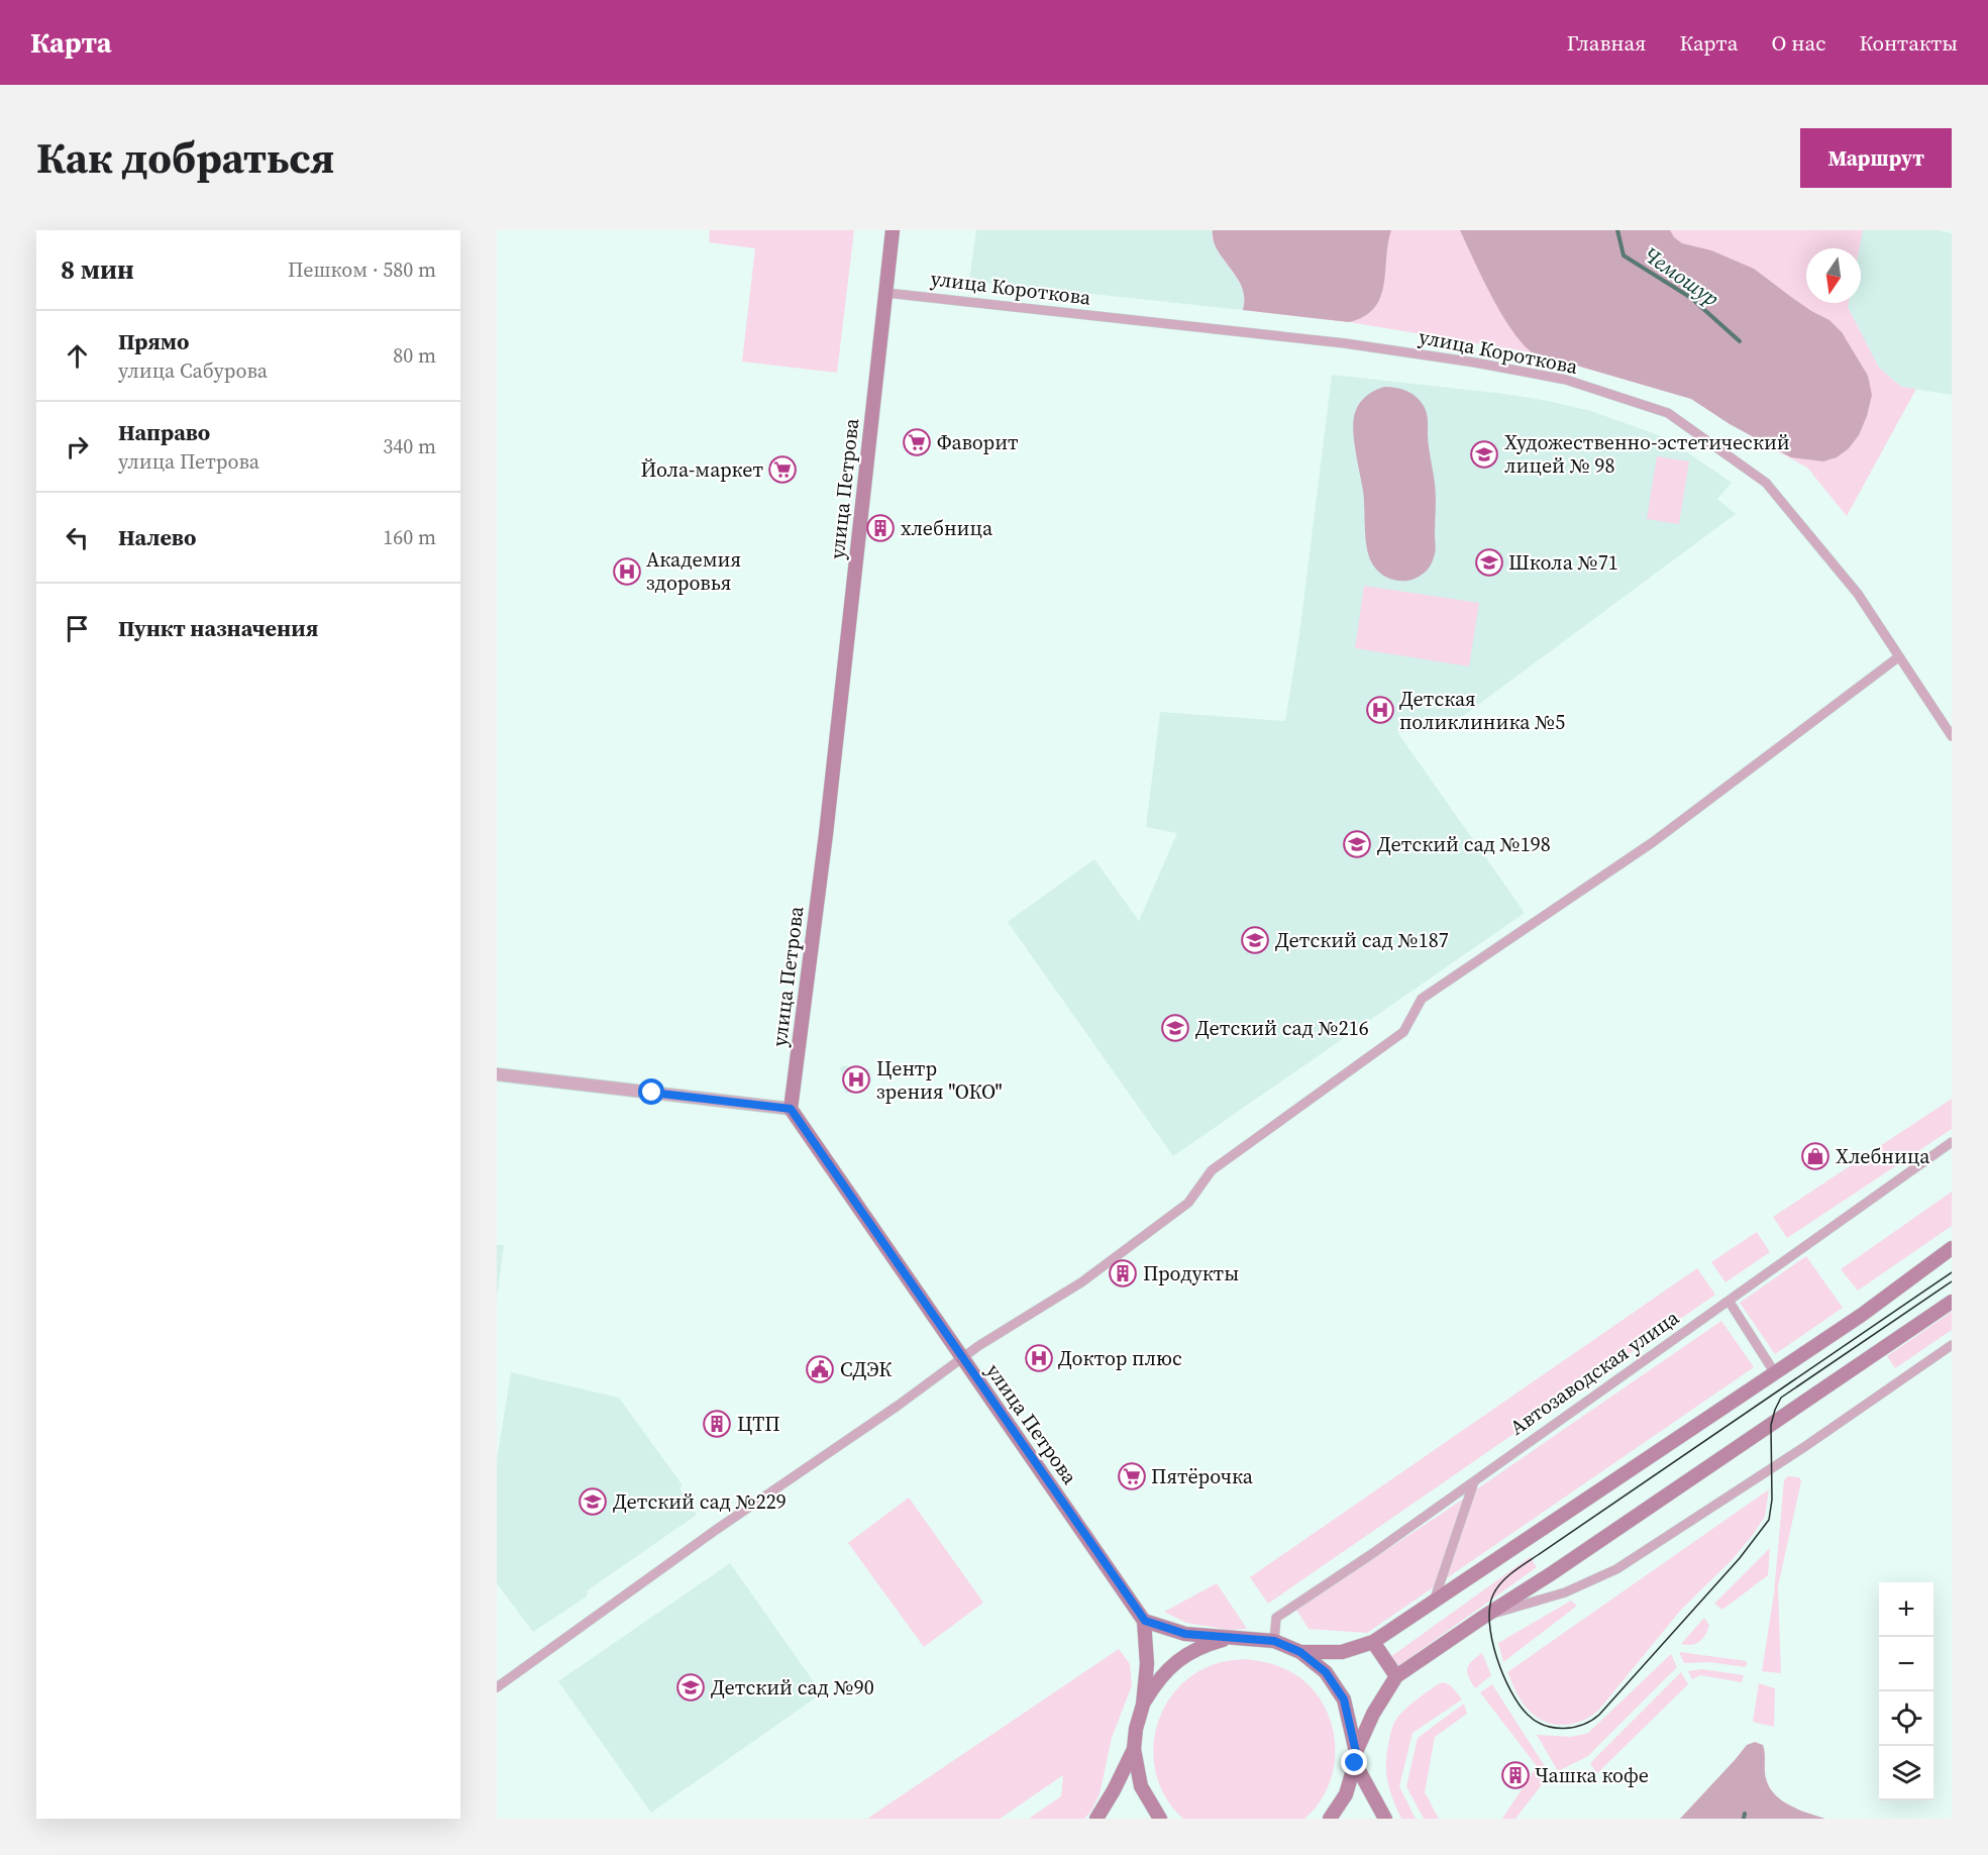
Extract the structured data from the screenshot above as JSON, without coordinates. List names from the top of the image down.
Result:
{
  "streets": {
    "main road": ["улица Петрова"],
    "street": ["улица Короткова", "Автозаводская улица"]
  },
  "crossings": [
    ["улица Короткова", "улица Петрова"]
  ],
  "water": ["Чемошур"],
  "places": {
    "supermarket": ["Фаворит", "Йола-маркет", "Пятёрочка"],
    "school or university": [
      "Художественно-эстетический лицей № 98",
      "Школа №71",
      "Детский сад №198",
      "Детский сад №187",
      "Детский сад №216",
      "Детский сад №229",
      "Детский сад №90"
    ],
    "building": [
      "хлебница",
      "Продукты",
      "ЦТП",
      "Чашка кофе"
    ],
    "hospital": [
      "Академия здоровья",
      "Детская поликлиника №5",
      "Центр зрения \"ОКО\"",
      "Доктор плюс"
    ],
    "shop": ["Хлебница"],
    "public building": ["СДЭК"]
  },
  "north": "bottom",
  "page": {
    "header": "Карта",
    "nav": [
      "Главная",
      "Карта",
      "О нас",
      "Контакты"
    ],
    "title": "Как добраться",
    "buttons": "Маршрут",
    "heading": ["8 мин", "Пешком · 580 m"],
    "list": [
      ["Прямо", "улица Сабурова", "80 m"],
      ["Направо", "улица Петрова", "340 m"],
      ["Налево", "160 m"],
      "Пункт назначения"
    ],
    "map_buttons": ["+", "−"]
  }
}
